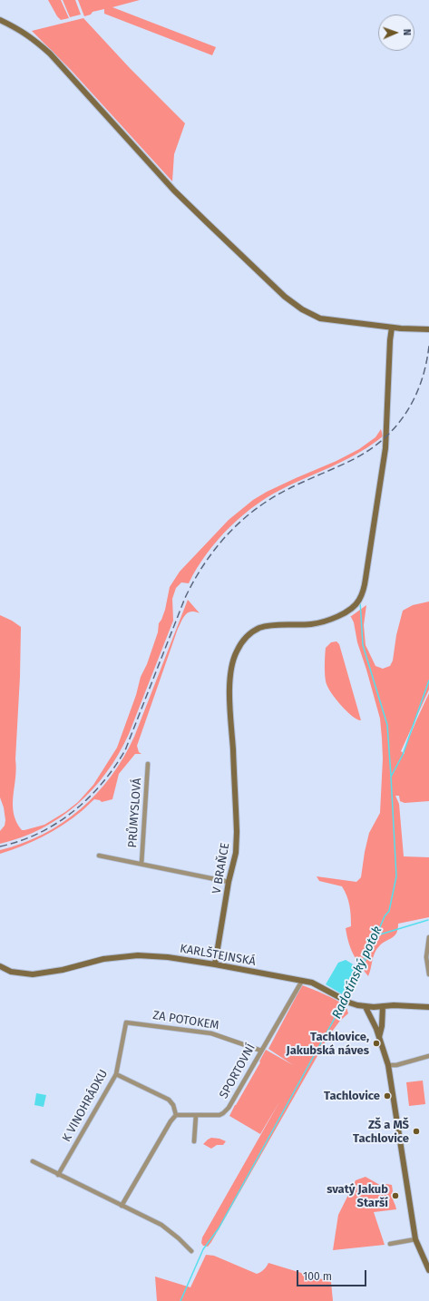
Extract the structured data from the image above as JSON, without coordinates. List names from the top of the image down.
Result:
{
  "streets": {
    "street": [
      "PRŮMYSLOVÁ",
      "V BRAŇCE",
      "KARLŠTEJNSKÁ",
      "ZA POTOKEM",
      "SPORTOVNÍ",
      "K VINOHRÁDKU"
    ]
  },
  "crossings": [
    ["PRŮMYSLOVÁ", "V BRAŇCE"],
    ["V BRAŇCE", "KARLŠTEJNSKÁ"],
    ["KARLŠTEJNSKÁ", "SPORTOVNÍ"],
    ["ZA POTOKEM", "SPORTOVNÍ"],
    ["ZA POTOKEM", "K VINOHRÁDKU"]
  ],
  "water": ["Radotínský potok"],
  "places": [
    "Tachlovice, Jakubská náves",
    "Tachlovice",
    "ZŠ a MŠ Tachlovice",
    "svatý Jakub Starší"
  ],
  "scale_bar": "100 m",
  "north": "right"
}
